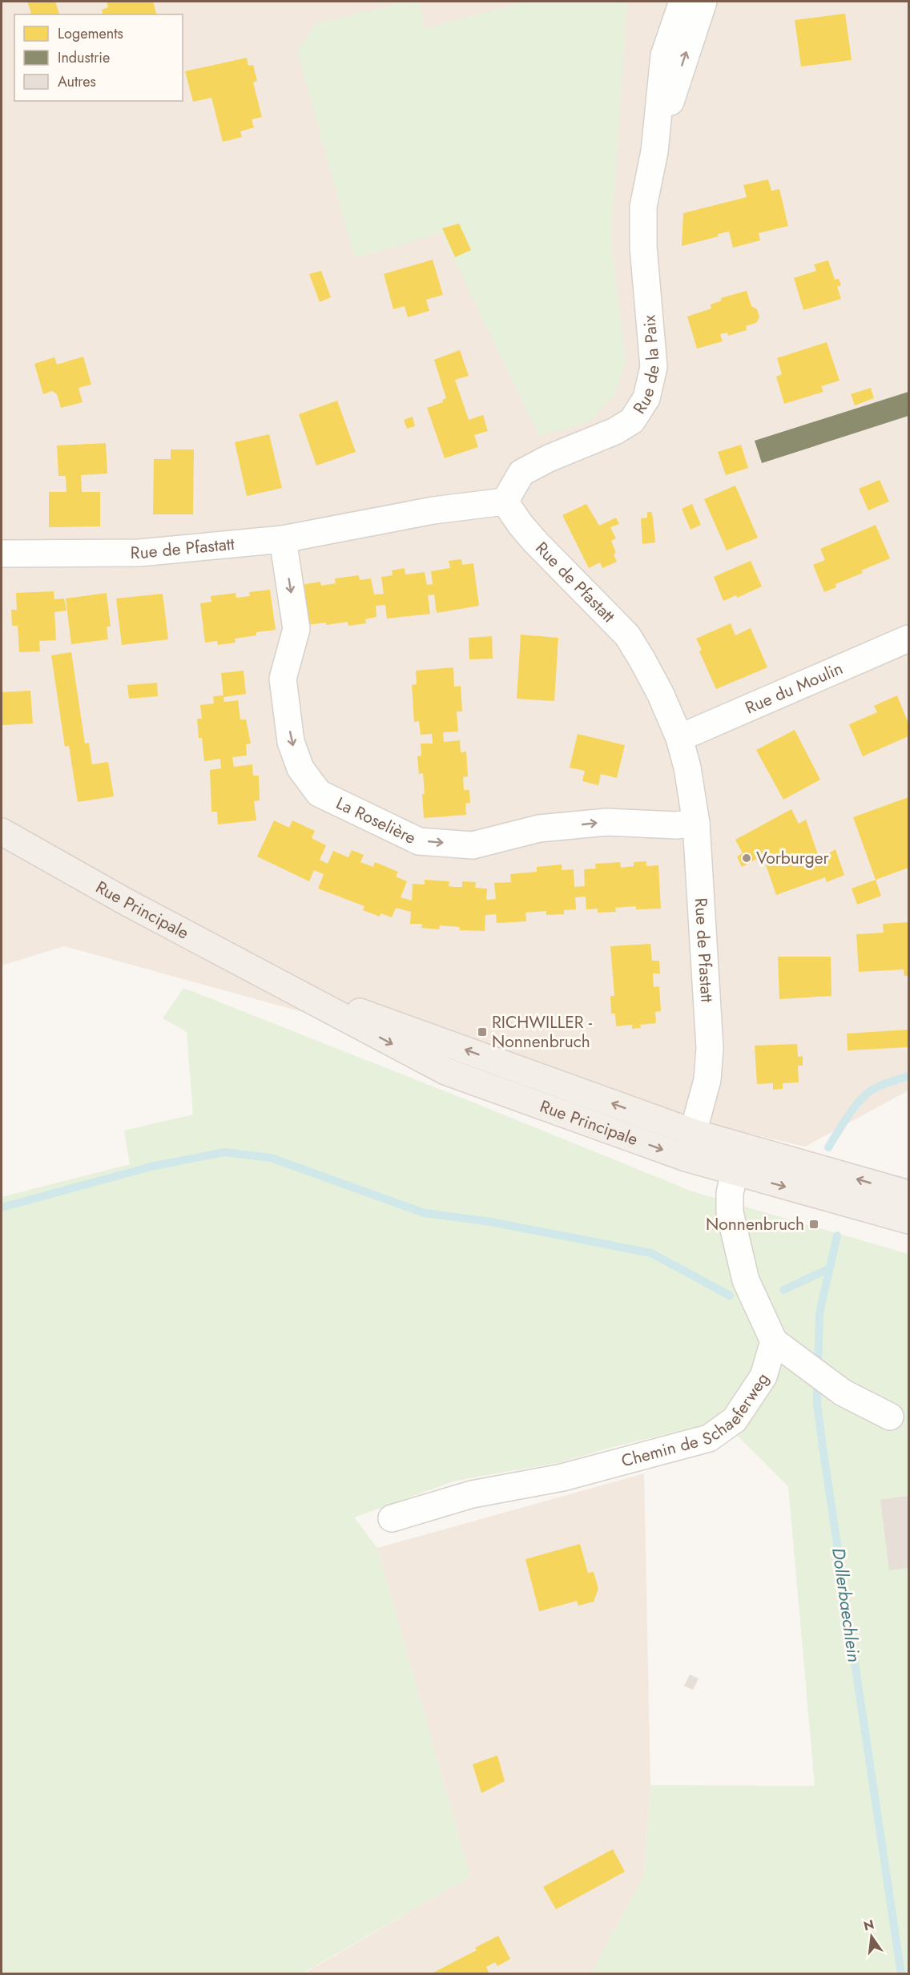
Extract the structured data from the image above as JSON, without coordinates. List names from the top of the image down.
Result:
{
  "streets": {
    "main road": ["Rue Principale"],
    "street": [
      "Rue de la Paix",
      "Rue de Pfastatt",
      "Rue du Moulin",
      "La Roselière",
      "Chemin de Schaeferweg"
    ]
  },
  "crossings": [
    ["Rue de la Paix", "Rue de Pfastatt"],
    ["Rue de Pfastatt", "Rue du Moulin"],
    ["Rue de Pfastatt", "La Roselière"],
    ["Rue de Pfastatt", "Rue Principale"],
    ["Rue Principale", "Chemin de Schaeferweg"]
  ],
  "water": ["Dollerbaechlein"],
  "places": {
    "other": ["Vorburger"],
    "transit": ["RICHWILLER - Nonnenbruch", "Nonnenbruch"]
  },
  "legend": ["Logements", "Industrie", "Autres"],
  "north": "top"
}
